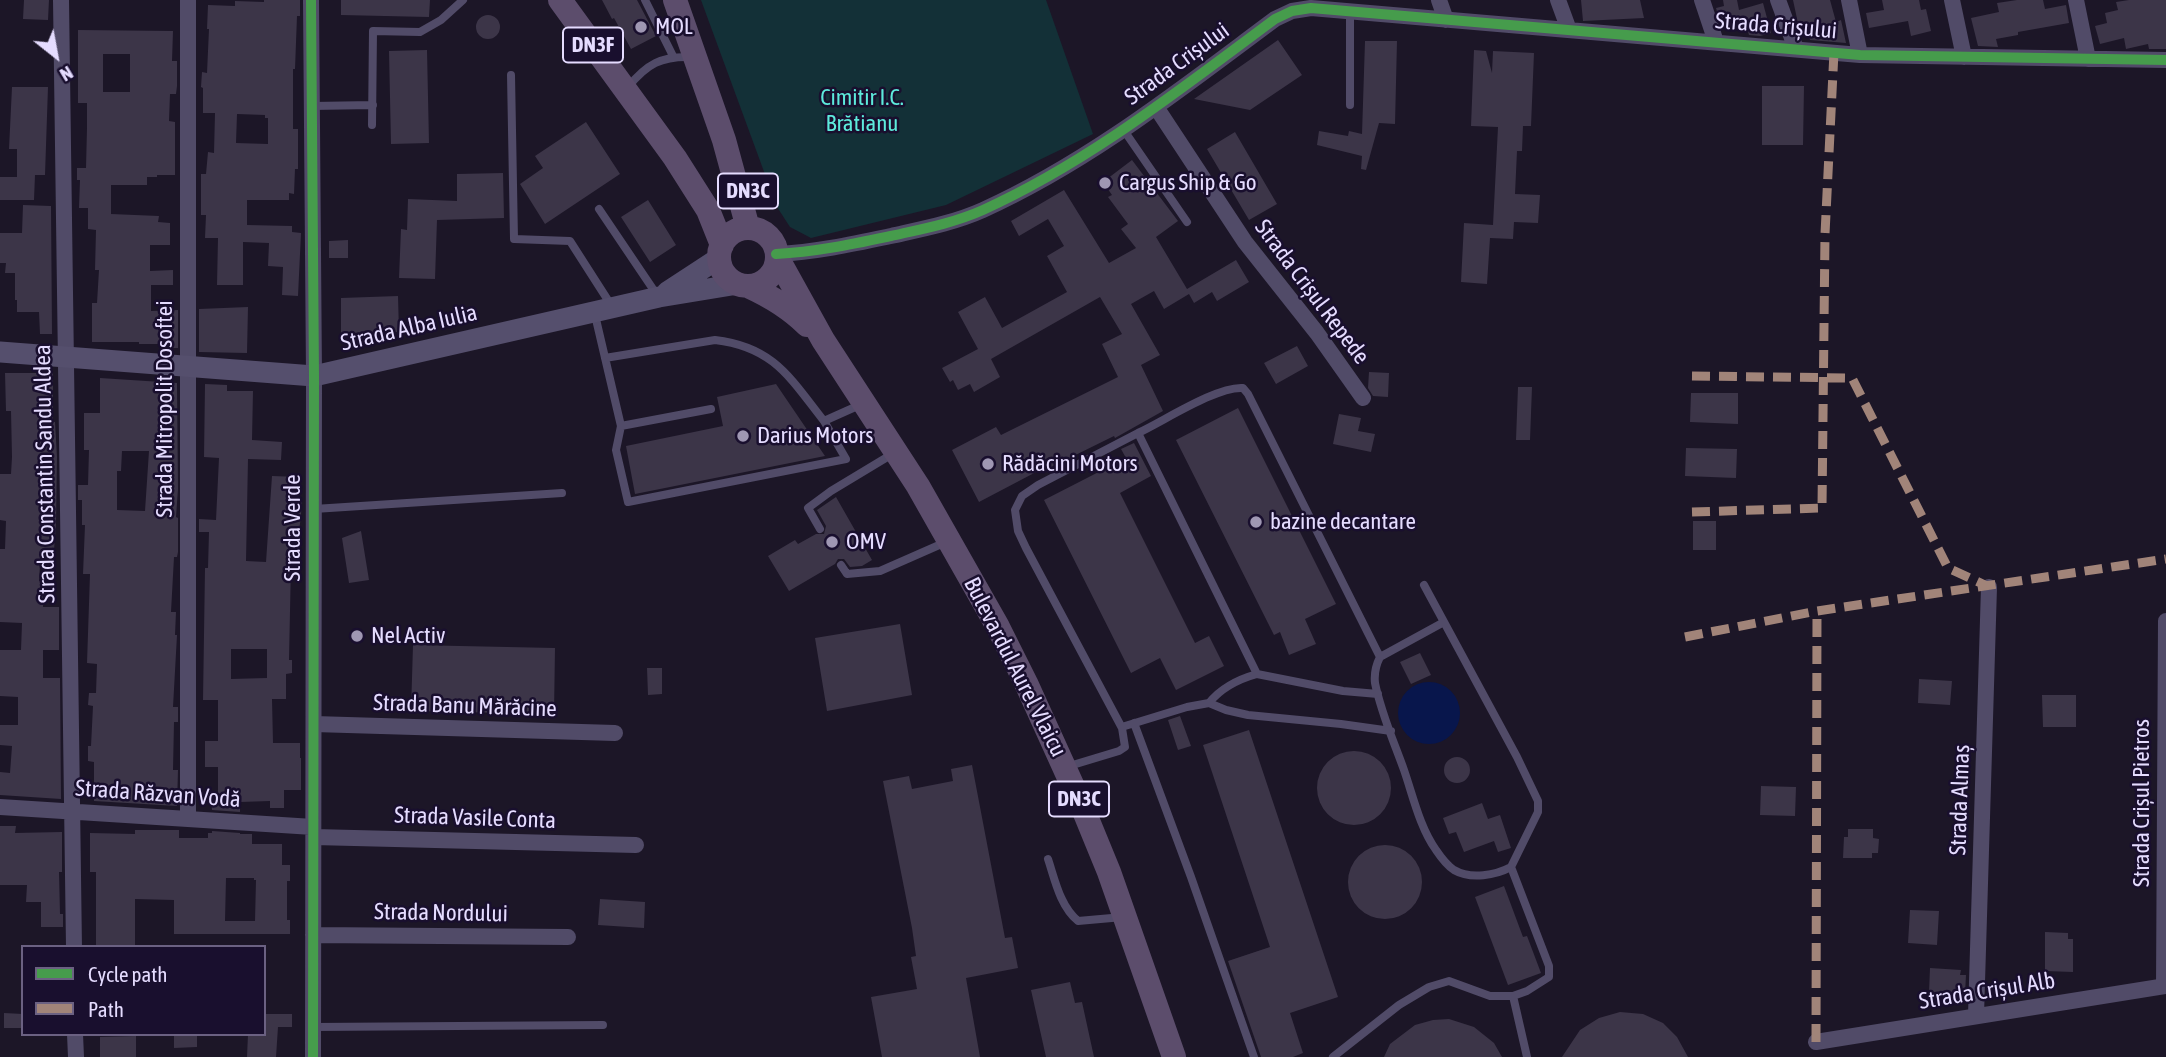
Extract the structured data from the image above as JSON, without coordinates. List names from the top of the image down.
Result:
{
  "streets": {
    "main road": ["DN3F", "DN3C", "Bulevardul Aurel Vlaicu"],
    "street": [
      "Strada Crișului",
      "Strada Crișul Repede",
      "Strada Alba Iulia",
      "Strada Mitropolit Dosoftei",
      "Strada Constantin Sandu Aldea",
      "Strada Verde",
      "Strada Banu Mărăcine",
      "Strada Răzvan Vodă",
      "Strada Almaș",
      "Strada Crișul Pietros",
      "Strada Vasile Conta",
      "Strada Nordului",
      "Strada Crișul Alb"
    ]
  },
  "crossings": [
    ["Strada Crișului", "DN3F"],
    ["Strada Crișului", "DN3C"],
    ["Strada Crișului", "Strada Crișul Repede"],
    ["Strada Crișului", "Strada Alba Iulia"],
    ["Strada Crișului", "Bulevardul Aurel Vlaicu"],
    ["DN3F", "DN3C"],
    ["DN3F", "Strada Alba Iulia"],
    ["DN3F", "Bulevardul Aurel Vlaicu"],
    ["DN3C", "Strada Alba Iulia"],
    ["DN3C", "Bulevardul Aurel Vlaicu"],
    ["Strada Alba Iulia", "Strada Mitropolit Dosoftei"],
    ["Strada Alba Iulia", "Strada Constantin Sandu Aldea"],
    ["Strada Alba Iulia", "Strada Verde"],
    ["Strada Alba Iulia", "Bulevardul Aurel Vlaicu"],
    ["Strada Mitropolit Dosoftei", "Strada Răzvan Vodă"],
    ["Strada Constantin Sandu Aldea", "Strada Răzvan Vodă"],
    ["Strada Verde", "Strada Banu Mărăcine"],
    ["Strada Verde", "Strada Răzvan Vodă"],
    ["Strada Verde", "Strada Vasile Conta"],
    ["Strada Verde", "Strada Nordului"],
    ["Strada Răzvan Vodă", "Strada Vasile Conta"],
    ["Strada Almaș", "Strada Crișul Alb"],
    ["Strada Crișul Pietros", "Strada Crișul Alb"]
  ],
  "parks": ["Cimitir I.C. Brătianu"],
  "places": [
    "MOL",
    "Cargus Ship & Go",
    "Darius Motors",
    "Rădăcini Motors",
    "bazine decantare",
    "OMV",
    "Nel Activ"
  ],
  "legend": ["Cycle path", "Path"],
  "north": "bottom right"
}
